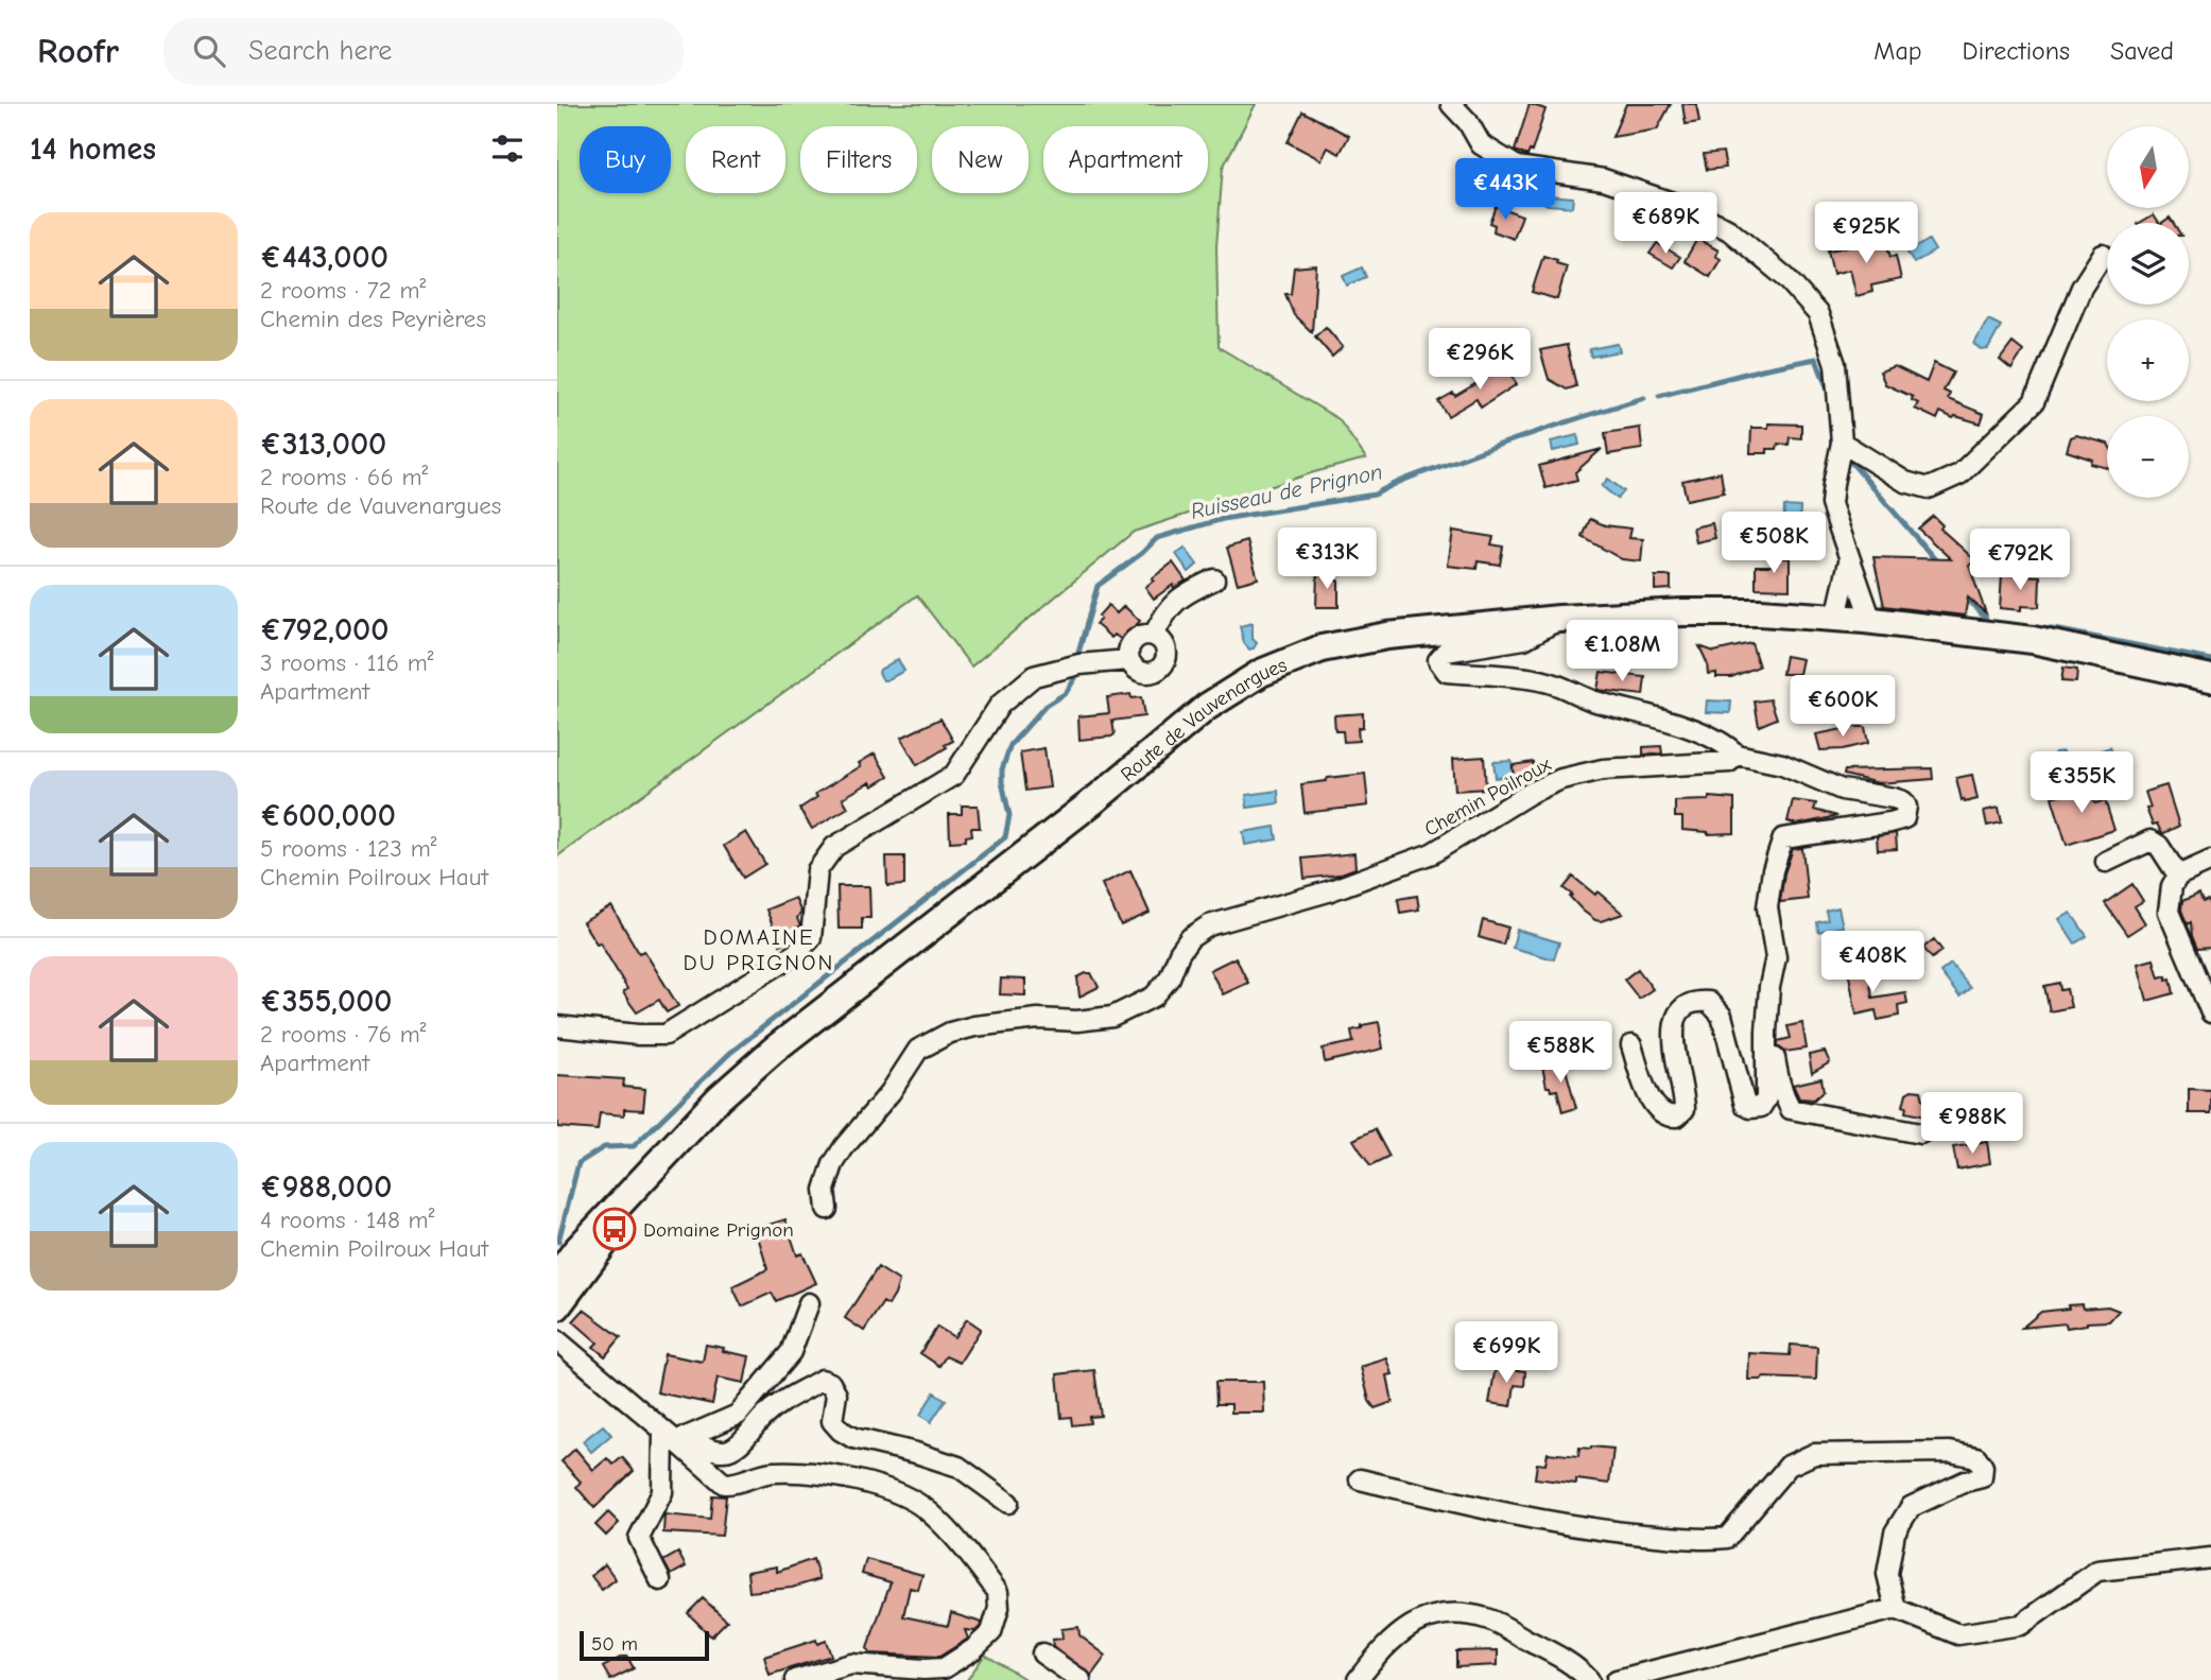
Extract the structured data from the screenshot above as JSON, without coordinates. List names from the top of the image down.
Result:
{
  "streets": {
    "main road": ["Route de Vauvenargues"],
    "street": ["Chemin Poilroux"]
  },
  "districts": ["DOMAINE DU PRIGNON"],
  "water": ["Ruisseau de Prignon"],
  "places": {
    "bus stop": ["Domaine Prignon"]
  },
  "scale_bar": "50 m",
  "north": "bottom",
  "page": {
    "header": "Roofr",
    "search": "Search here",
    "nav": ["Map", "Directions", "Saved"],
    "heading": "14 homes",
    "map_buttons": ["+", "−"],
    "chip": [
      "Buy",
      "Rent",
      "Filters",
      "New",
      "Apartment"
    ],
    "price": [
      "€443K",
      "€689K",
      "€925K",
      "€296K",
      "€508K",
      "€313K",
      "€792K",
      "€1.08M",
      "€600K",
      "€355K",
      "€408K",
      "€588K",
      "€988K",
      "€699K"
    ],
    "list": [
      {
        "name": "€443,000",
        "note": "2 rooms · 72 m² · Chemin des Peyrières"
      },
      {
        "name": "€313,000",
        "note": "2 rooms · 66 m² · Route de Vauvenargues"
      },
      {
        "name": "€792,000",
        "note": "3 rooms · 116 m² · Apartment"
      },
      {
        "name": "€600,000",
        "note": "5 rooms · 123 m² · Chemin Poilroux Haut"
      },
      {
        "name": "€355,000",
        "note": "2 rooms · 76 m² · Apartment"
      },
      {
        "name": "€988,000",
        "note": "4 rooms · 148 m² · Chemin Poilroux Haut"
      }
    ],
    "scale": "50 m"
  }
}
